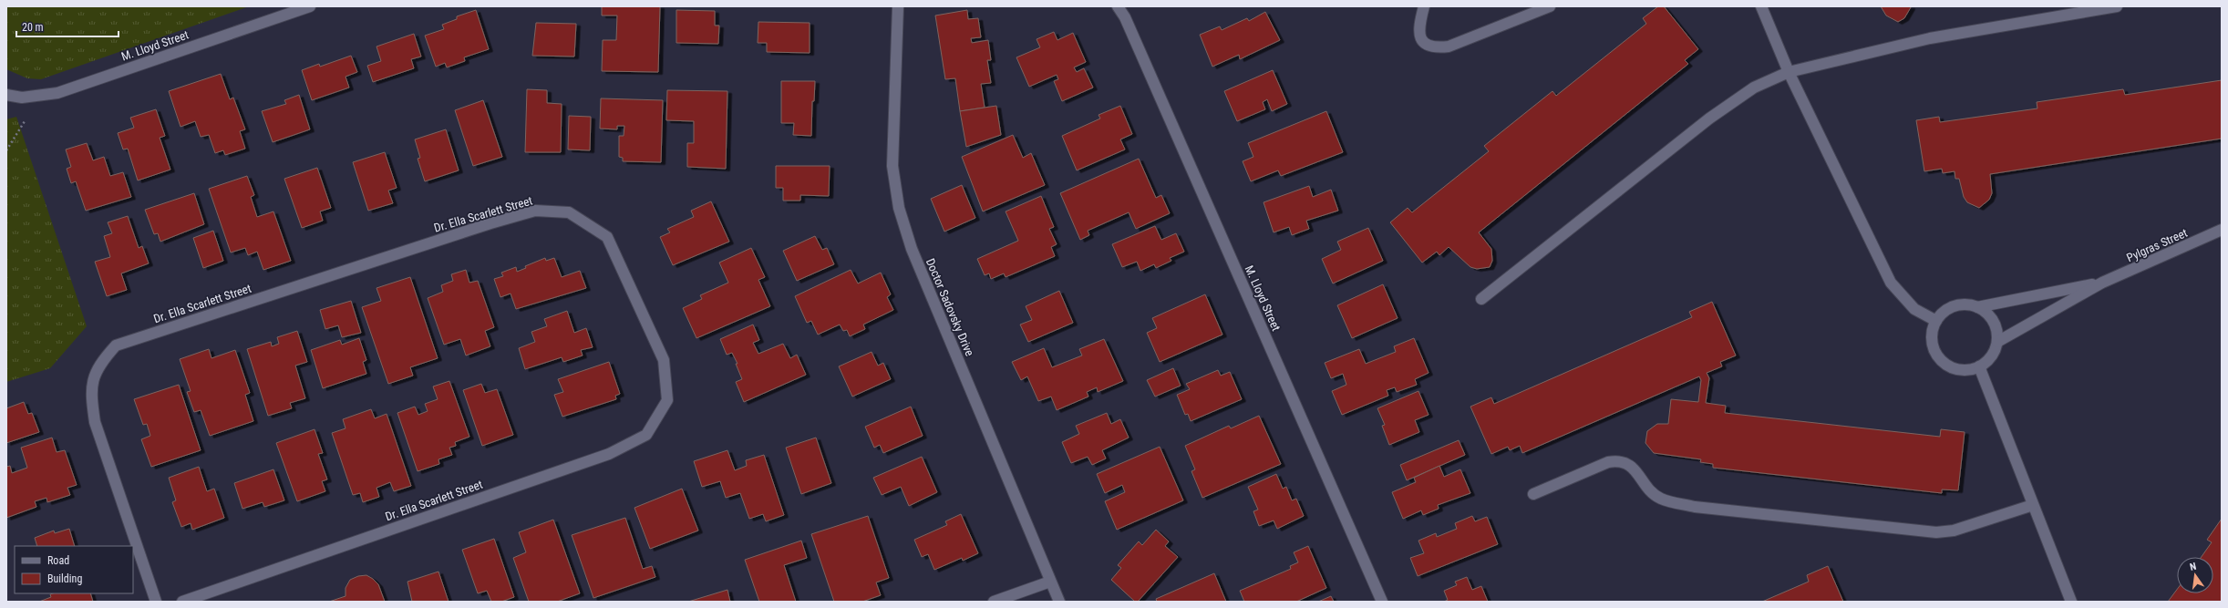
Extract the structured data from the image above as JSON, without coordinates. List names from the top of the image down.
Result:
{
  "streets": {
    "street": [
      "M. Lloyd Street",
      "Dr. Ella Scarlett Street",
      "Pylgras Street",
      "Doctor Sadovsky Drive"
    ]
  },
  "legend": ["Road", "Building"],
  "scale_bar": "20 m",
  "north": "top"
}
